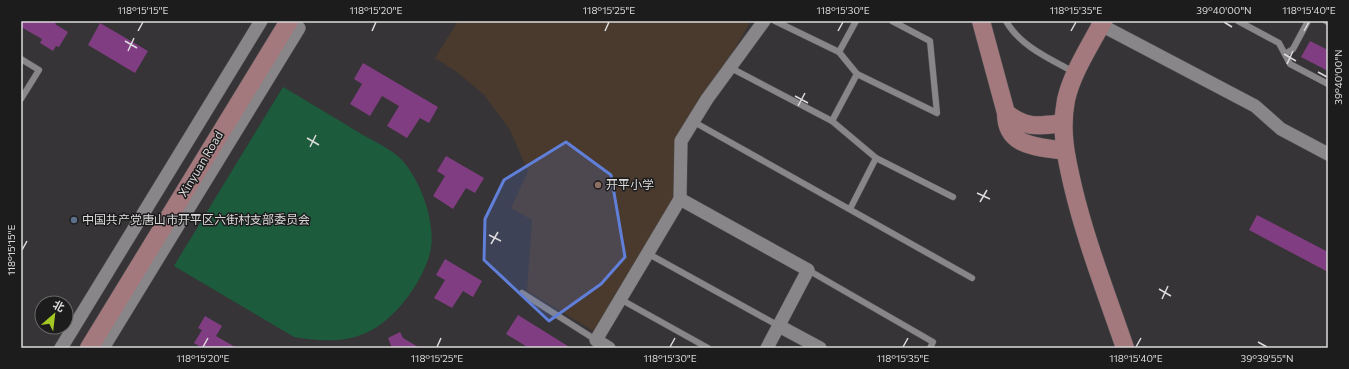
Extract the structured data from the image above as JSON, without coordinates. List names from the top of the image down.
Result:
{
  "streets": {
    "main road": ["Xinyuan Road"]
  },
  "places": ["开平小学", "中国共产党唐山市开平区六街村支部委员会"],
  "north": "top right",
  "coordinates": [
    "118°15'15\"E",
    "118°15'20\"E",
    "118°15'25\"E",
    "118°15'30\"E",
    "118°15'35\"E",
    "39°40'00\"N",
    "118°15'40\"E",
    "39°39'55\"N"
  ]
}
